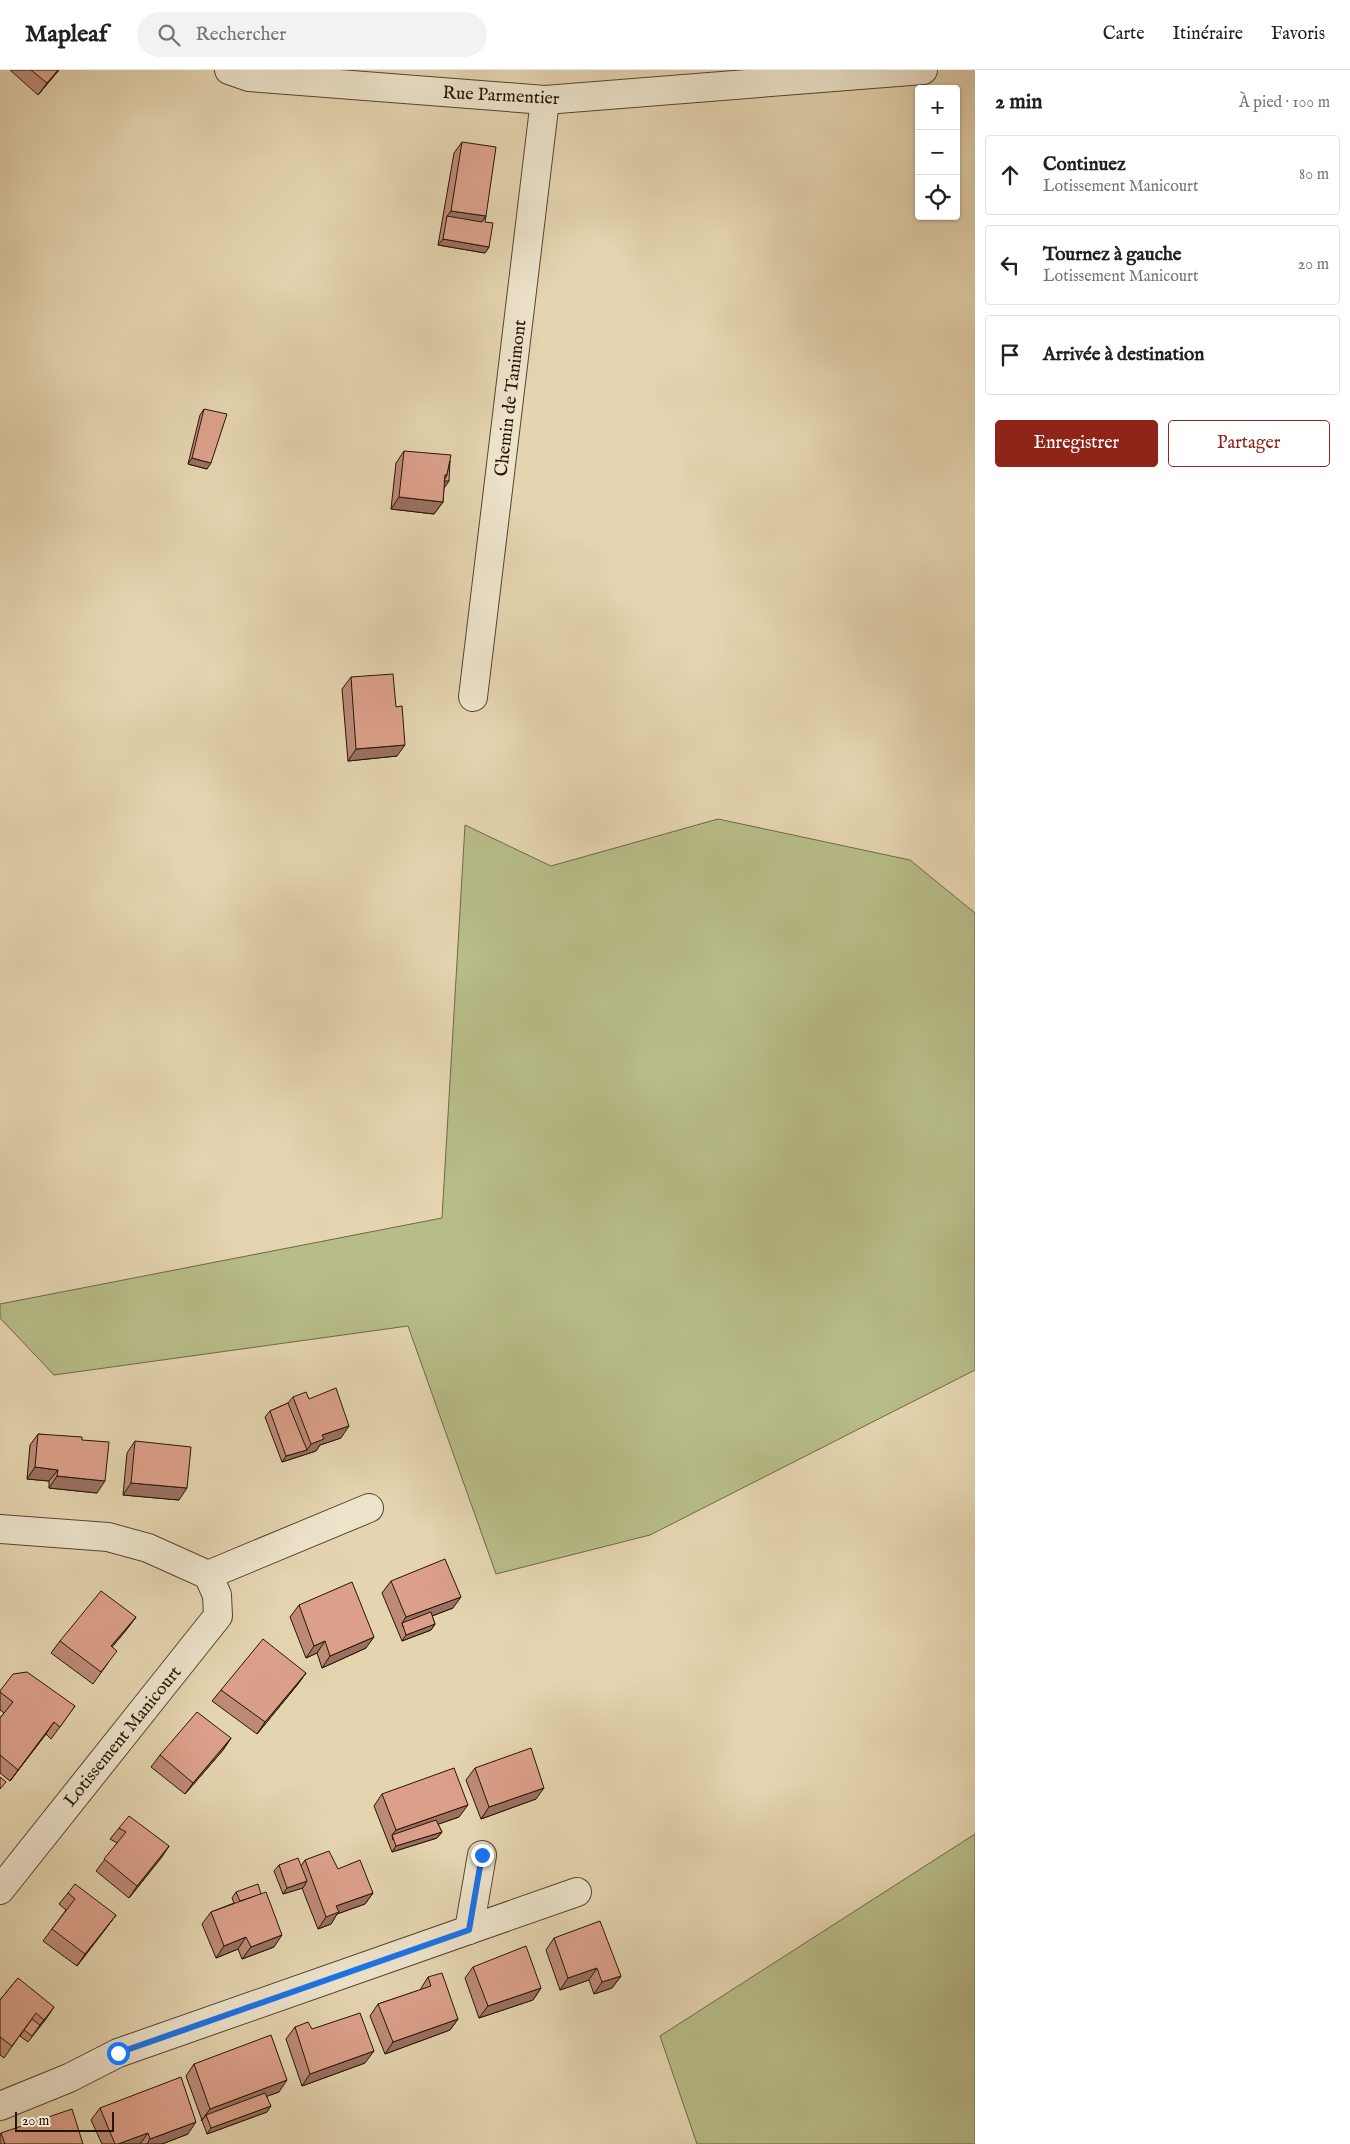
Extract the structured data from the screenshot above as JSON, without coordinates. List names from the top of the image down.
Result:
{
  "streets": {
    "street": ["Rue Parmentier", "Chemin de Tanimont", "Lotissement Manicourt"]
  },
  "crossings": [
    ["Rue Parmentier", "Chemin de Tanimont"]
  ],
  "scale_bar": "20 m",
  "page": {
    "header": "Mapleaf",
    "search": "Rechercher",
    "nav": ["Carte", "Itinéraire", "Favoris"],
    "heading": ["2 min", "À pied · 100 m"],
    "map_buttons": ["+", "−"],
    "list": [
      ["Continuez", "Lotissement Manicourt", "80 m"],
      ["Tournez à gauche", "Lotissement Manicourt", "20 m"],
      "Arrivée à destination"
    ],
    "buttons": ["Enregistrer", "Partager"],
    "scale": "20 m"
  }
}
